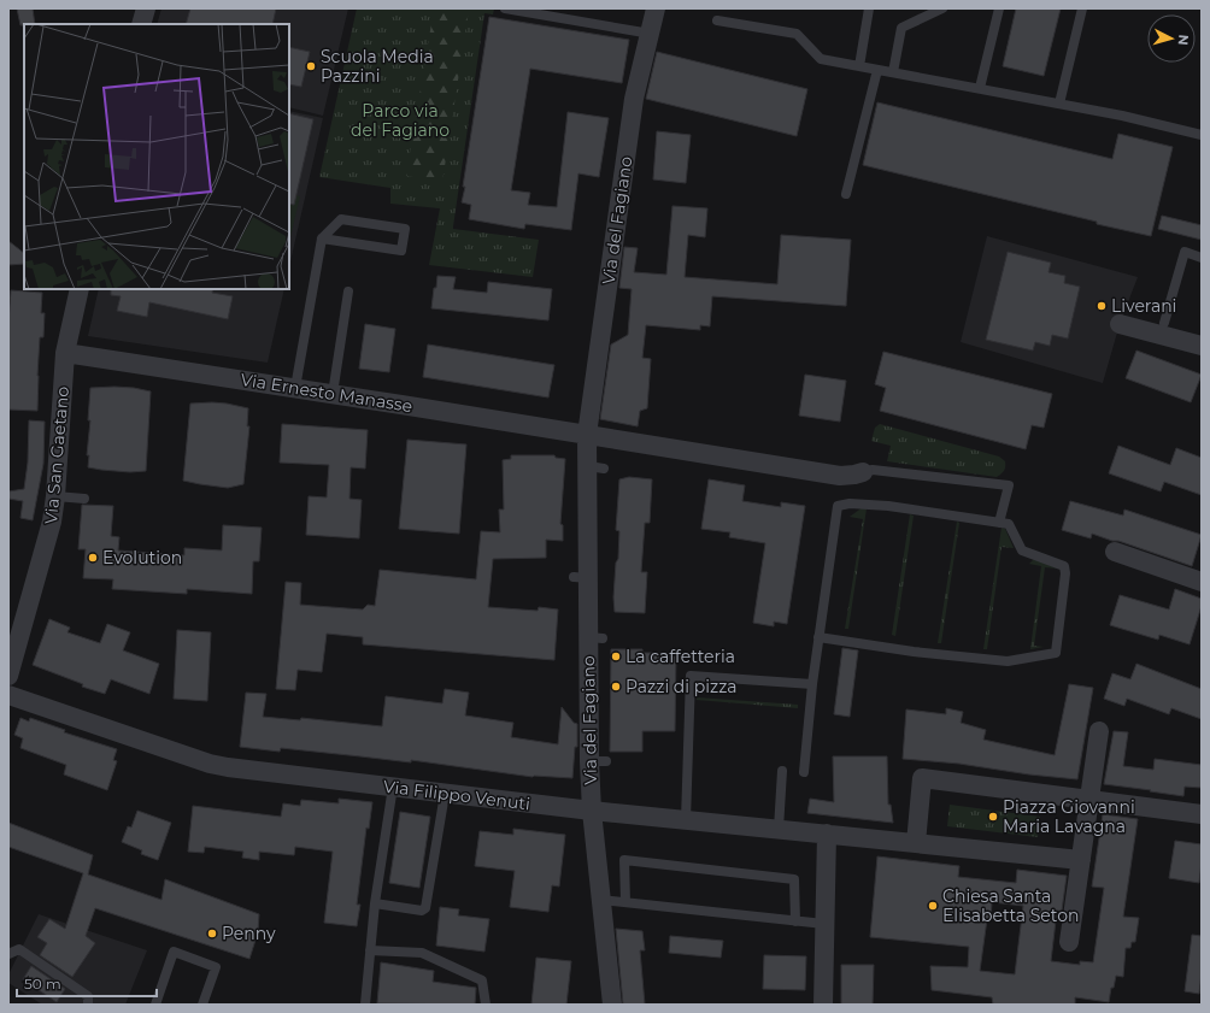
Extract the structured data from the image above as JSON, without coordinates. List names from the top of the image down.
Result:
{
  "streets": {
    "street": [
      "Via del Fagiano",
      "Via Ernesto Manasse",
      "Via San Gaetano",
      "Via Filippo Venuti"
    ]
  },
  "crossings": [
    ["Via del Fagiano", "Via Ernesto Manasse"],
    ["Via del Fagiano", "Via Filippo Venuti"],
    ["Via Ernesto Manasse", "Via San Gaetano"]
  ],
  "parks": ["Parco via del Fagiano"],
  "places": [
    "Scuola Media Pazzini",
    "Liverani",
    "Evolution",
    "La caffetteria",
    "Pazzi di pizza",
    "Piazza Giovanni Maria Lavagna",
    "Chiesa Santa Elisabetta Seton",
    "Penny"
  ],
  "scale_bar": "50 m",
  "north": "right"
}
